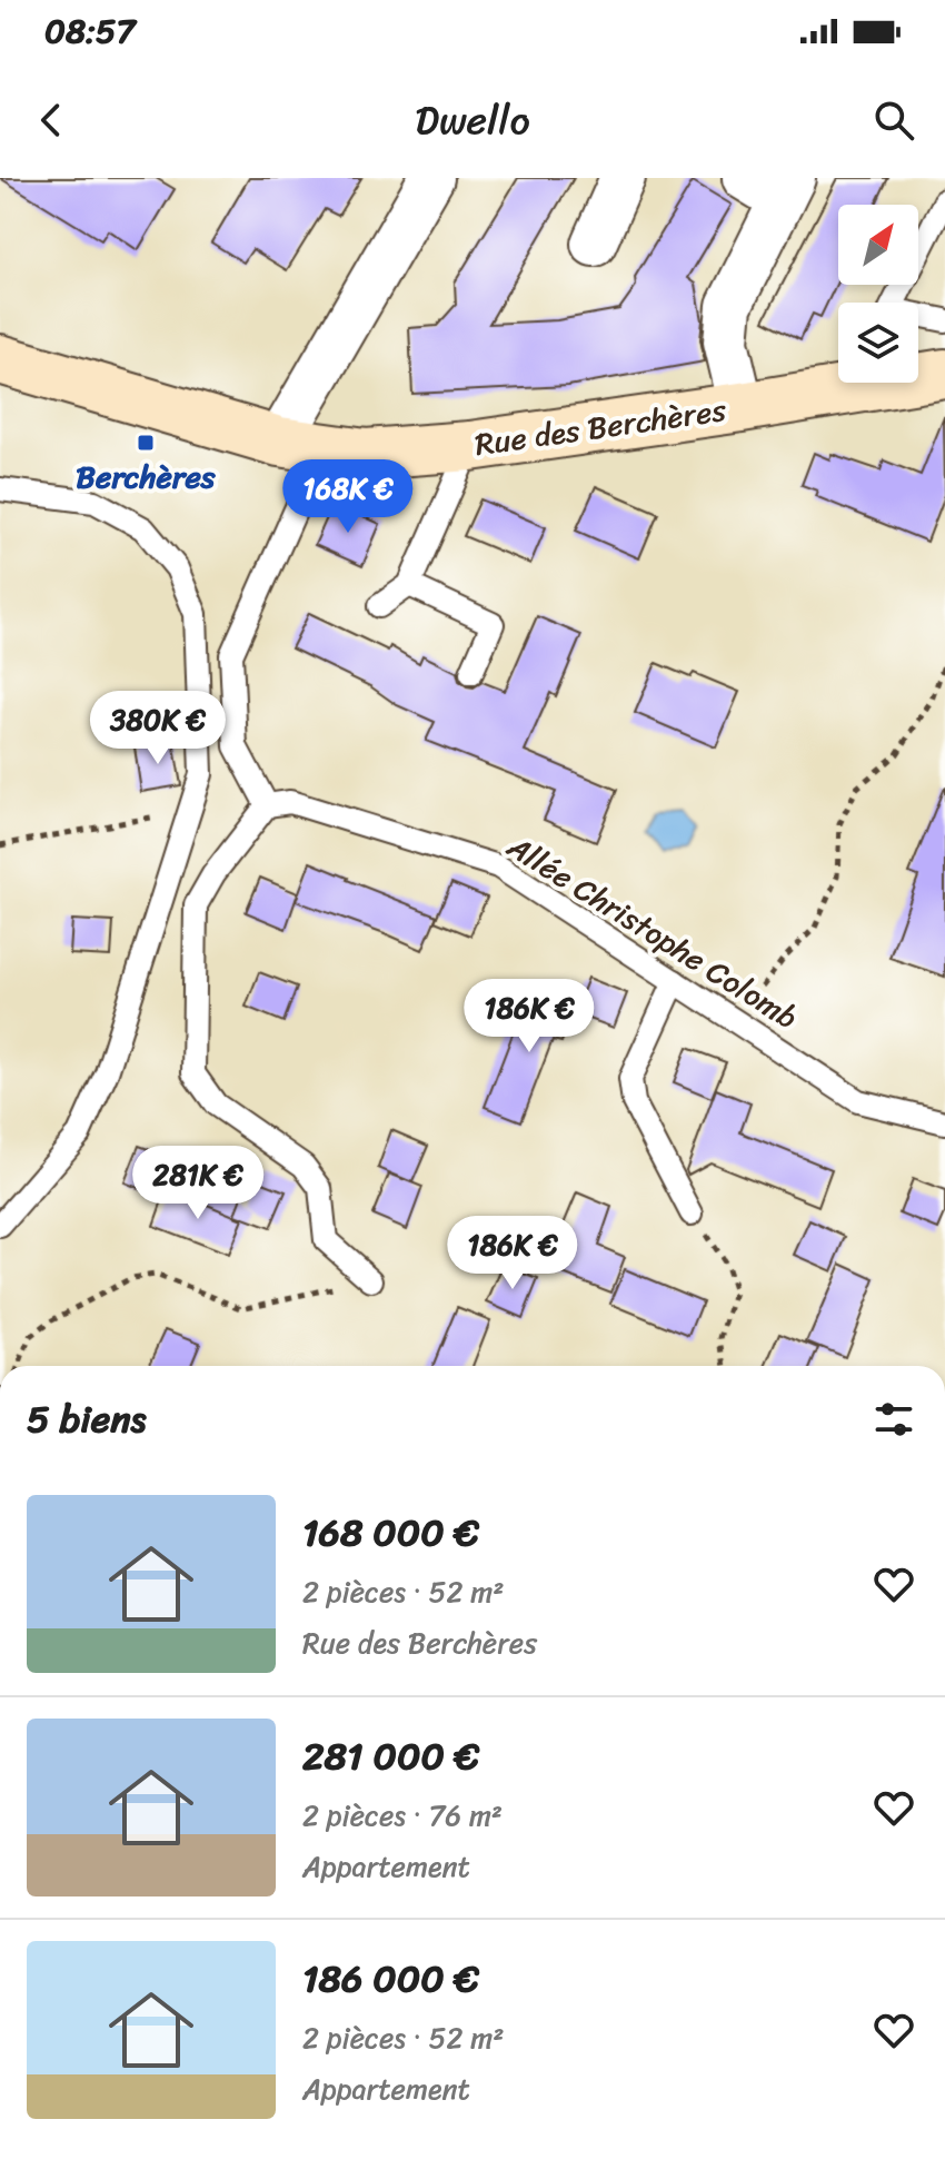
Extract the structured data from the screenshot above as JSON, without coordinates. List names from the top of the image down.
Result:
{
  "streets": {
    "street": ["Rue des Berchères"],
    "lane": ["Allée Christophe Colomb"]
  },
  "places": {
    "transit": ["Berchères"]
  },
  "north": "top right",
  "page": {
    "status": "08:57",
    "header": "Dwello",
    "price": [
      "168K €",
      "380K €",
      "186K €",
      "281K €",
      "186K €"
    ],
    "heading": "5 biens",
    "list": [
      {
        "name": "168 000 €",
        "note": "2 pièces · 52 m² · Rue des Berchères"
      },
      {
        "name": "281 000 €",
        "note": "2 pièces · 76 m² · Appartement"
      },
      {
        "name": "186 000 €",
        "note": "2 pièces · 52 m² · Appartement"
      }
    ]
  }
}
